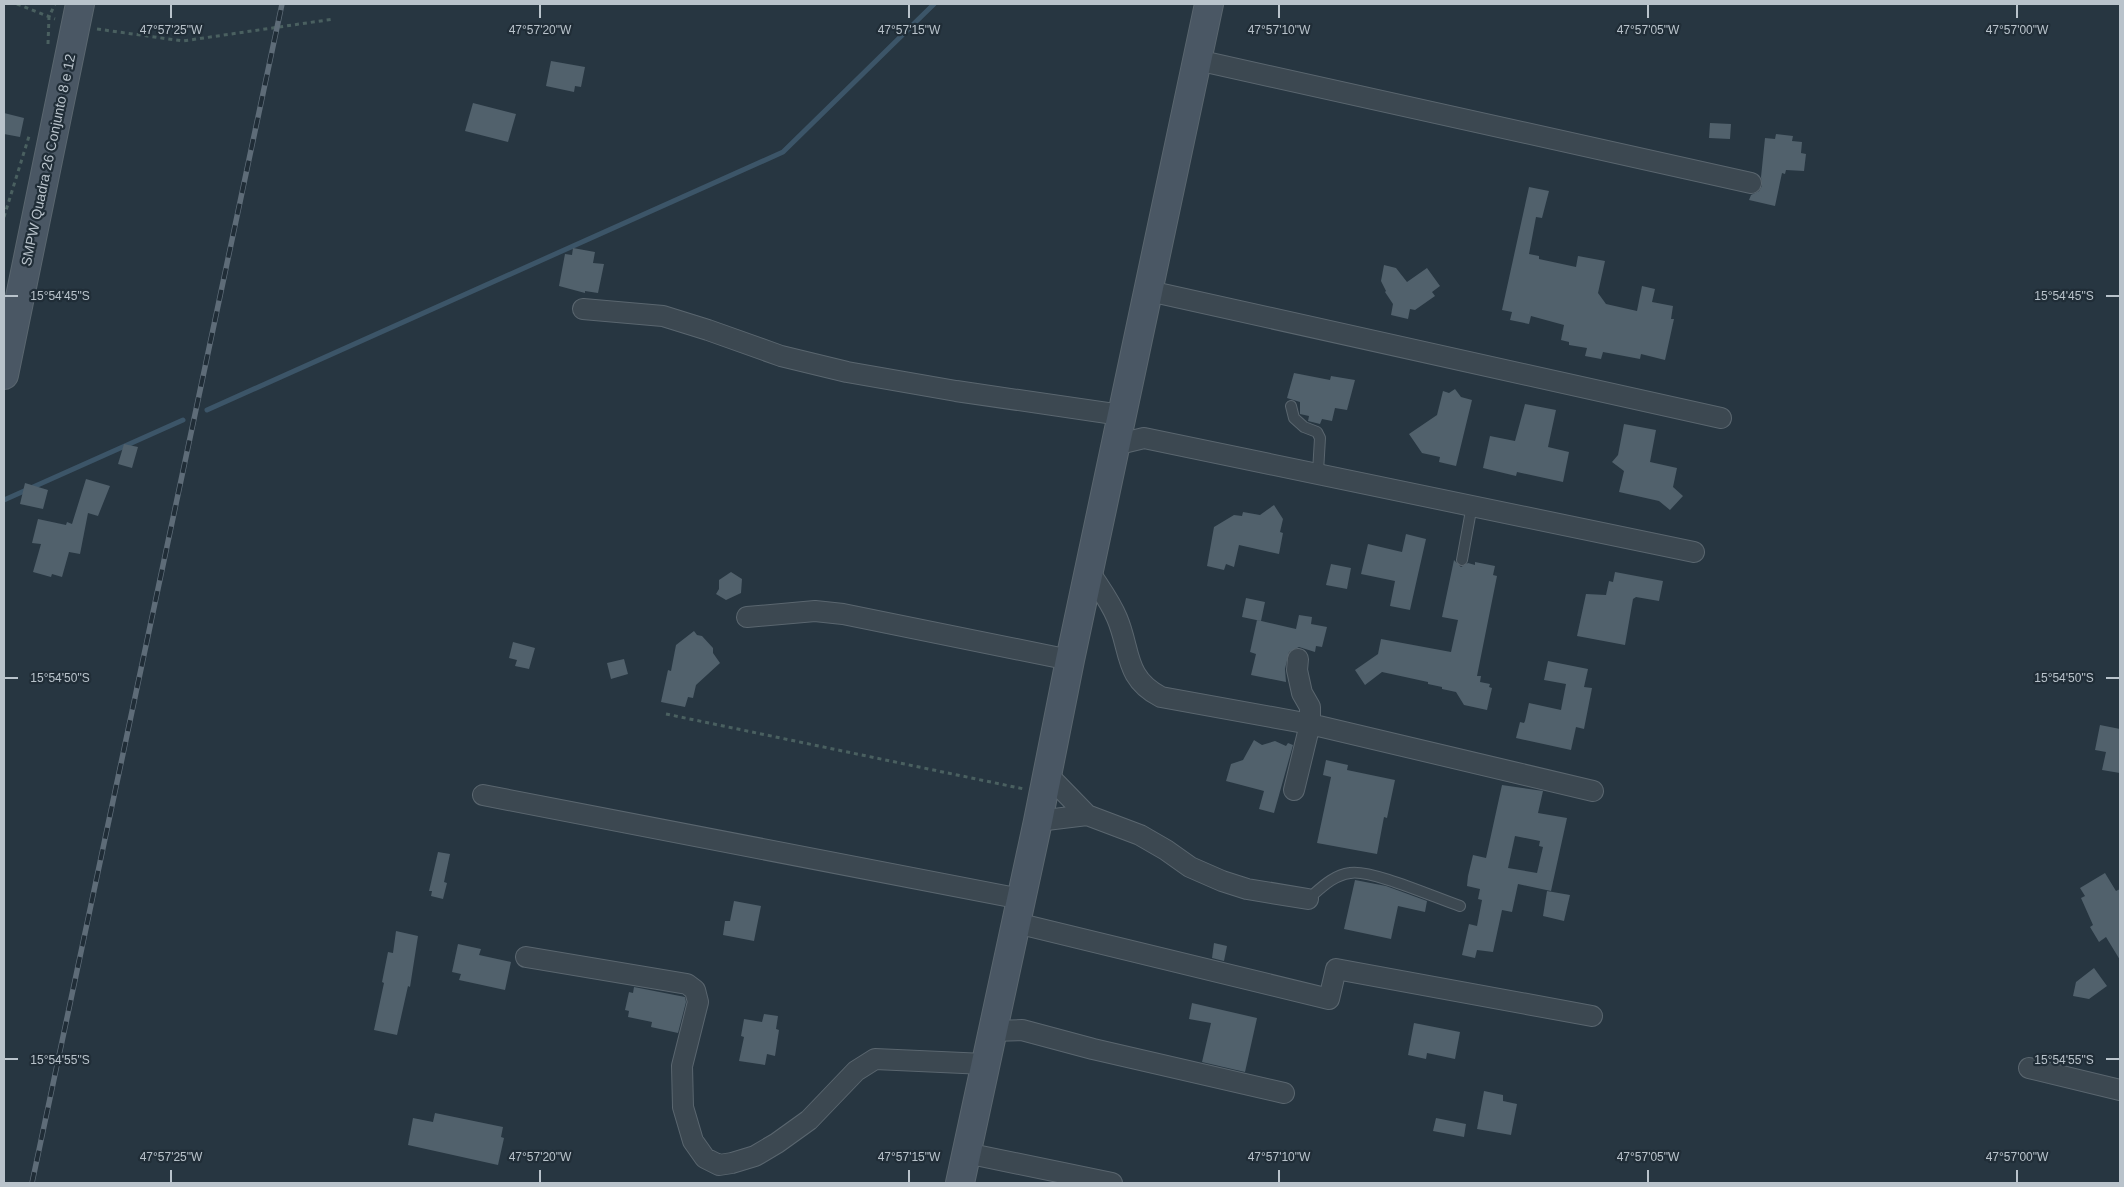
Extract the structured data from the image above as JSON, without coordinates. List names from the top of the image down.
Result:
{
  "streets": {
    "street": ["SMPW Quadra 26 Conjunto 8 e 12"]
  },
  "coordinates": [
    "47°57'25\"W",
    "47°57'20\"W",
    "47°57'15\"W",
    "47°57'10\"W",
    "47°57'05\"W",
    "47°57'00\"W",
    "15°54'45\"S",
    "15°54'50\"S",
    "15°54'55\"S"
  ]
}
